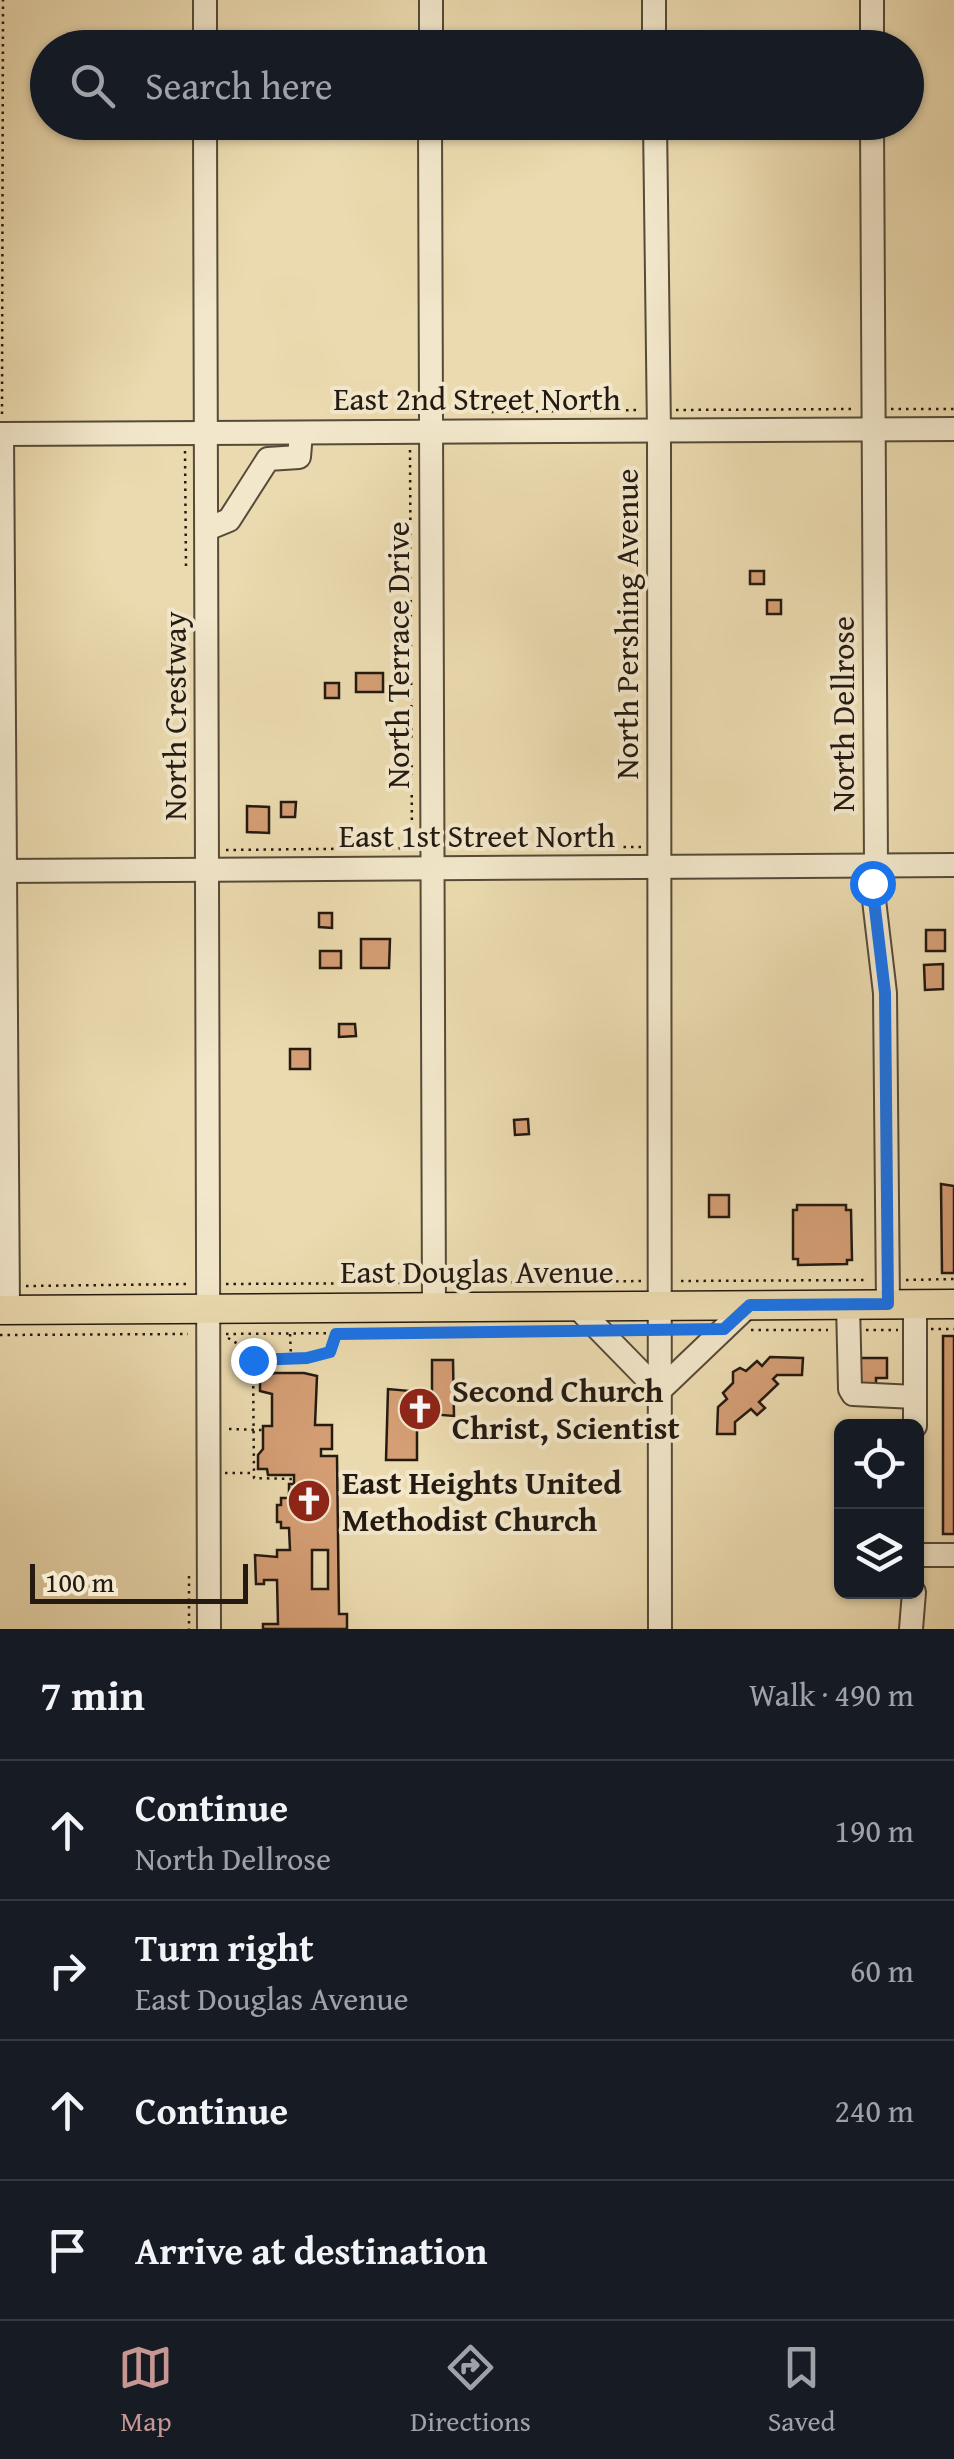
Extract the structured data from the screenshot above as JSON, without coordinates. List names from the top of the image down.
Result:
{
  "streets": {
    "main road": ["East Douglas Avenue"],
    "street": [
      "East 2nd Street North",
      "North Pershing Avenue",
      "North Terrace Drive",
      "North Dellrose",
      "North Crestway",
      "East 1st Street North"
    ]
  },
  "crossings": [
    ["East 2nd Street North", "North Pershing Avenue"],
    ["East 2nd Street North", "North Terrace Drive"],
    ["East 2nd Street North", "North Dellrose"],
    ["East 2nd Street North", "North Crestway"],
    ["North Pershing Avenue", "East 1st Street North"],
    ["North Pershing Avenue", "East Douglas Avenue"],
    ["North Terrace Drive", "East 1st Street North"],
    ["North Terrace Drive", "East Douglas Avenue"],
    ["North Dellrose", "East 1st Street North"],
    ["North Dellrose", "East Douglas Avenue"],
    ["North Crestway", "East 1st Street North"],
    ["North Crestway", "East Douglas Avenue"]
  ],
  "places": {
    "church": ["Second Church Christ, Scientist", "East Heights United Methodist Church"]
  },
  "scale_bar": "100 m",
  "page": {
    "search": "Search here",
    "scale": "100 m",
    "heading": ["7 min", "Walk · 490 m"],
    "list": [
      ["Continue", "North Dellrose", "190 m"],
      ["Turn right", "East Douglas Avenue", "60 m"],
      ["Continue", "240 m"],
      "Arrive at destination"
    ],
    "nav": ["Map", "Directions", "Saved"]
  }
}
